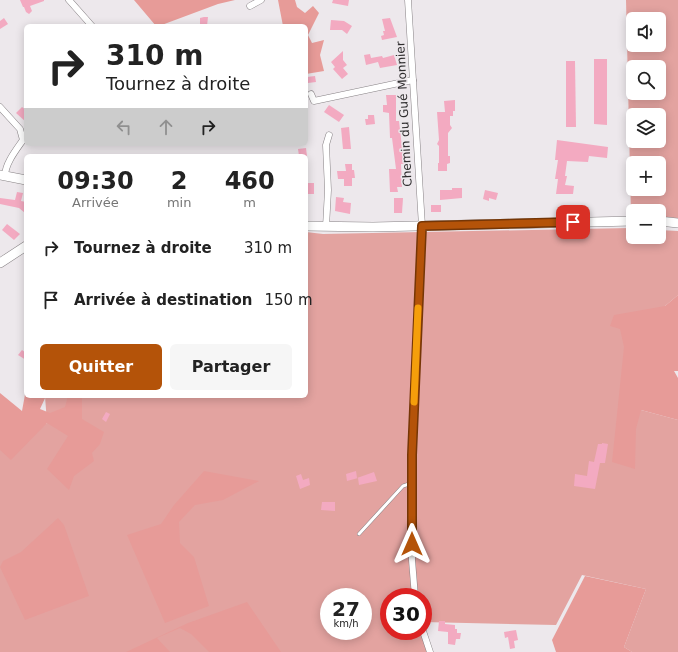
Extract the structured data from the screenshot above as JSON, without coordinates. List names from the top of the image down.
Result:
{
  "streets": {
    "street": ["Chemin du Gué Monnier"]
  },
  "page": {
    "map_buttons": ["+", "−"],
    "turn": ["310 m", "Tournez à droite"],
    "eta": [
      "09:30",
      "Arrivée",
      "2",
      "min",
      "460",
      "m"
    ],
    "list": [
      {
        "name": "Tournez à droite",
        "value": "310 m"
      },
      {
        "name": "Arrivée à destination",
        "value": "150 m"
      }
    ],
    "buttons": ["Quitter", "Partager"],
    "speed": "27 km/h",
    "limit": "30"
  }
}
